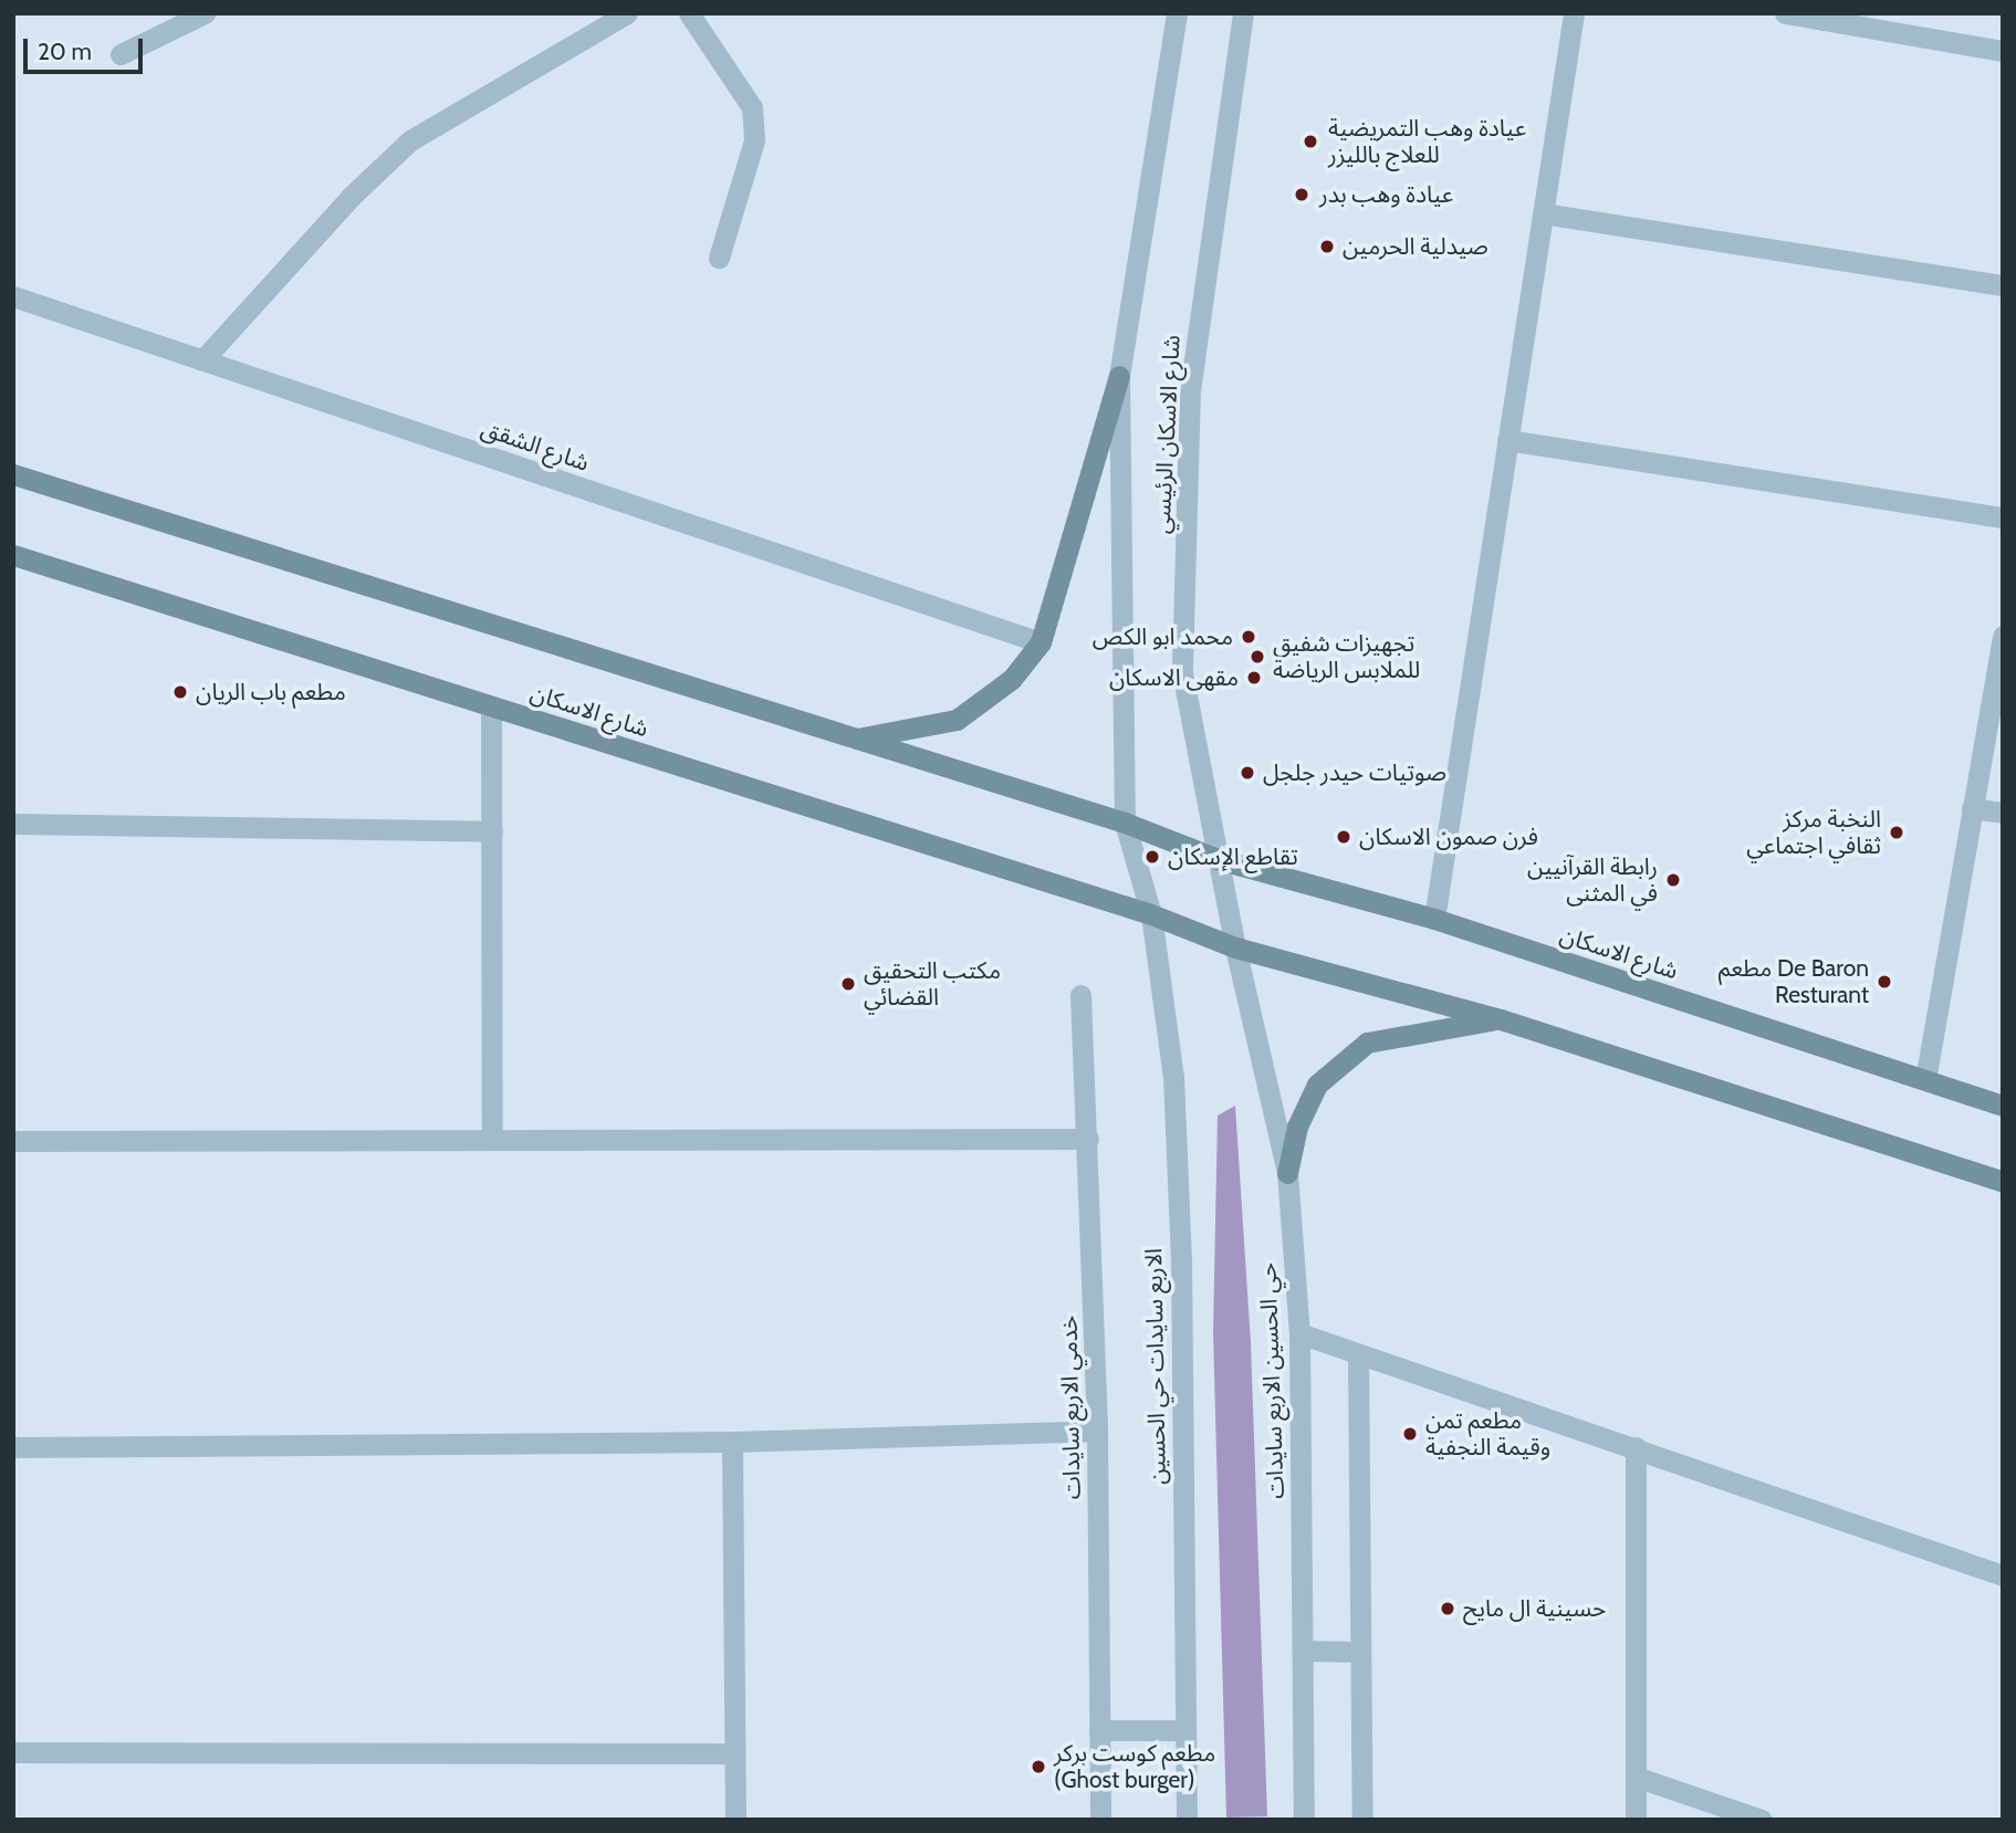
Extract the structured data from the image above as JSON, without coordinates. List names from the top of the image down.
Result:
{
  "streets": {
    "main road": ["شارع الاسكان"],
    "street": [
      "شارع الاسكان الرئيسي",
      "شارع الشقق",
      "الاربع سايدات حي الحسين",
      "حي الحسين الاربع سايدات",
      "خدمي الاربع سايدات"
    ]
  },
  "crossings": [
    ["شارع الاسكان الرئيسي", "شارع الاسكان"],
    ["شارع الاسكان الرئيسي", "الاربع سايدات حي الحسين"],
    ["شارع الاسكان الرئيسي", "حي الحسين الاربع سايدات"],
    ["شارع الاسكان", "الاربع سايدات حي الحسين"],
    ["شارع الاسكان", "حي الحسين الاربع سايدات"]
  ],
  "places": [
    "عيادة وهب التمريضية للعلاج بالليزر",
    "عيادة وهب بدر",
    "صيدلية الحرمين",
    "محمد ابو الكص",
    "تجهيزات شفيق للملابس الرياضة",
    "مقهى الاسكان",
    "مطعم باب الريان",
    "صوتيات حيدر جلجل",
    "النخبة مركز ثقافي اجتماعي",
    "فرن صمون الاسكان",
    "تقاطع الإسكان",
    "رابطة القرآنيين في المثنى",
    "مطعم De Baron Resturant",
    "مكتب التحقيق القضائي",
    "مطعم تمن وقيمة النجفية",
    "حسينية ال مايح",
    "مطعم كوست بركر (Ghost burger)"
  ],
  "scale_bar": "20 m"
}
